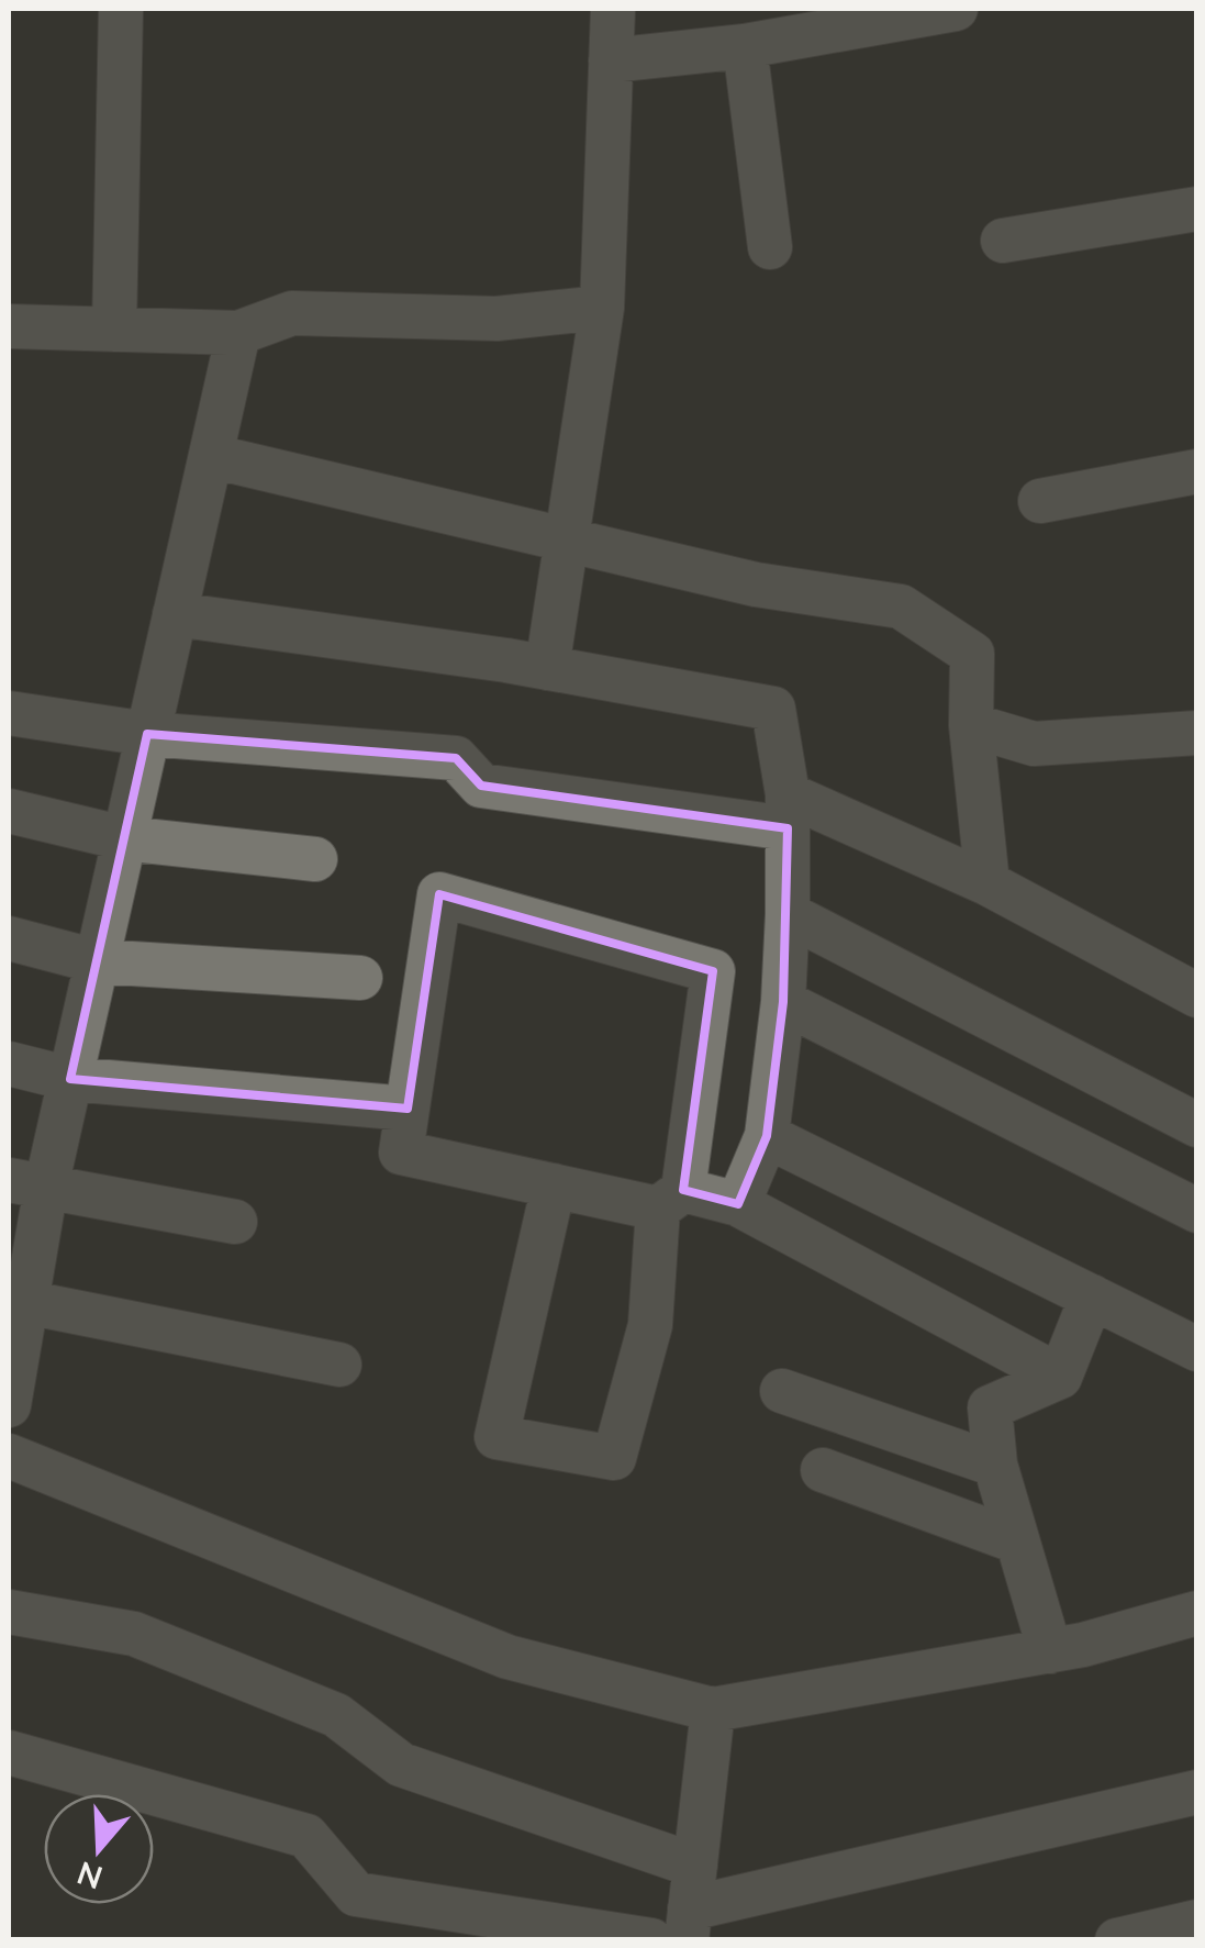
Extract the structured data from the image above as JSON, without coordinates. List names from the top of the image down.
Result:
{
  "north": "bottom"
}
